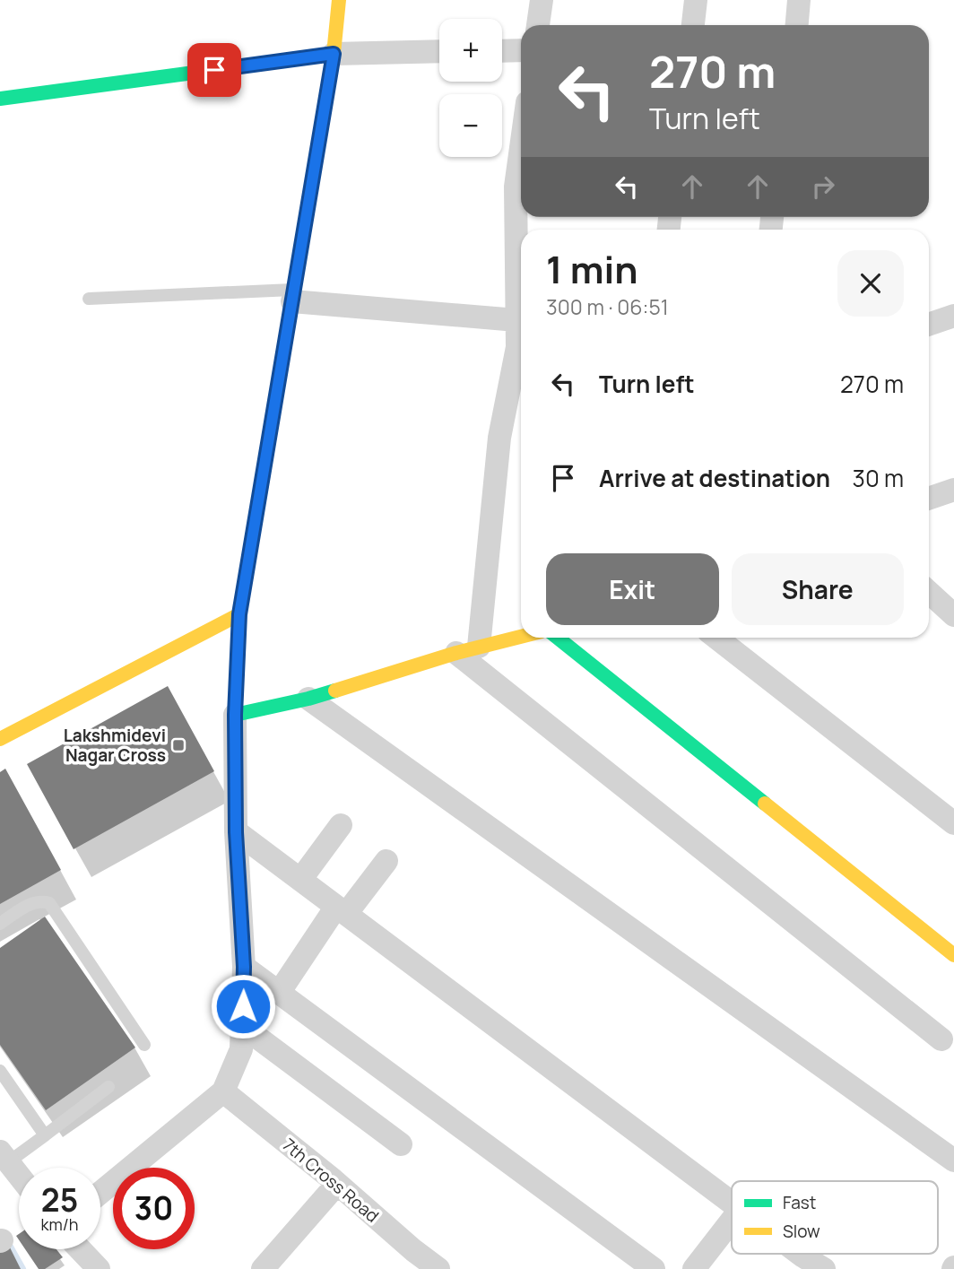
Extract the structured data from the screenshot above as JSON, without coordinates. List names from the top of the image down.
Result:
{
  "streets": {
    "street": ["7th Cross Road"]
  },
  "places": {
    "transit": ["Lakshmidevi Nagar Cross"]
  },
  "legend": ["Fast", "Slow"],
  "page": {
    "map_buttons": ["+", "−"],
    "turn": ["270 m", "Turn left"],
    "heading": ["1 min", "300 m · 06:51"],
    "list": [
      {
        "name": "Turn left",
        "value": "270 m"
      },
      {
        "name": "Arrive at destination",
        "value": "30 m"
      }
    ],
    "buttons": ["Exit", "Share"],
    "speed": "25 km/h",
    "limit": "30"
  }
}
